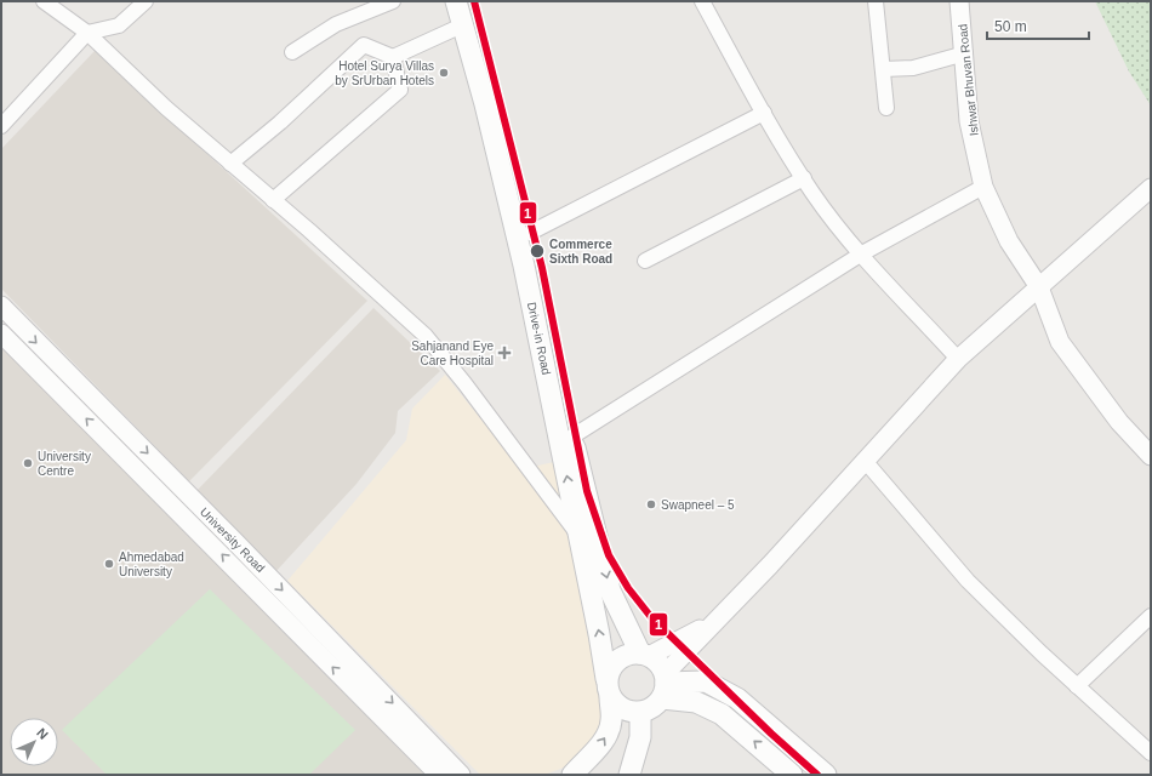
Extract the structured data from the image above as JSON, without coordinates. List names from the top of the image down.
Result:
{
  "streets": {
    "main road": ["Drive-in Road"],
    "street": ["Ishwar Bhuvan Road", "University Road"]
  },
  "places": {
    "other": [
      "Hotel Surya Villas by SrUrban Hotels",
      "Commerce Sixth Road",
      "University Centre",
      "Swapneel – 5",
      "Ahmedabad University"
    ],
    "health": ["Sahjanand Eye Care Hospital"]
  },
  "lines": ["transit line 1"],
  "scale_bar": "50 m",
  "north": "top right"
}
